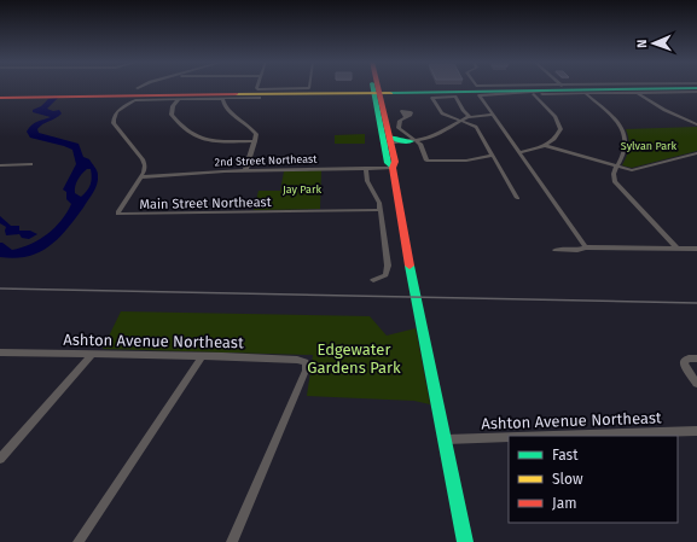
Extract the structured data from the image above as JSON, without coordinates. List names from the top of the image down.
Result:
{
  "streets": {
    "street": ["2nd Street Northeast", "Main Street Northeast", "Ashton Avenue Northeast"]
  },
  "crossings": [
    ["2nd Street Northeast", "Main Street Northeast"]
  ],
  "parks": ["Sylvan Park", "Jay Park", "Edgewater Gardens Park"],
  "legend": ["Fast", "Slow", "Jam"],
  "north": "left"
}
